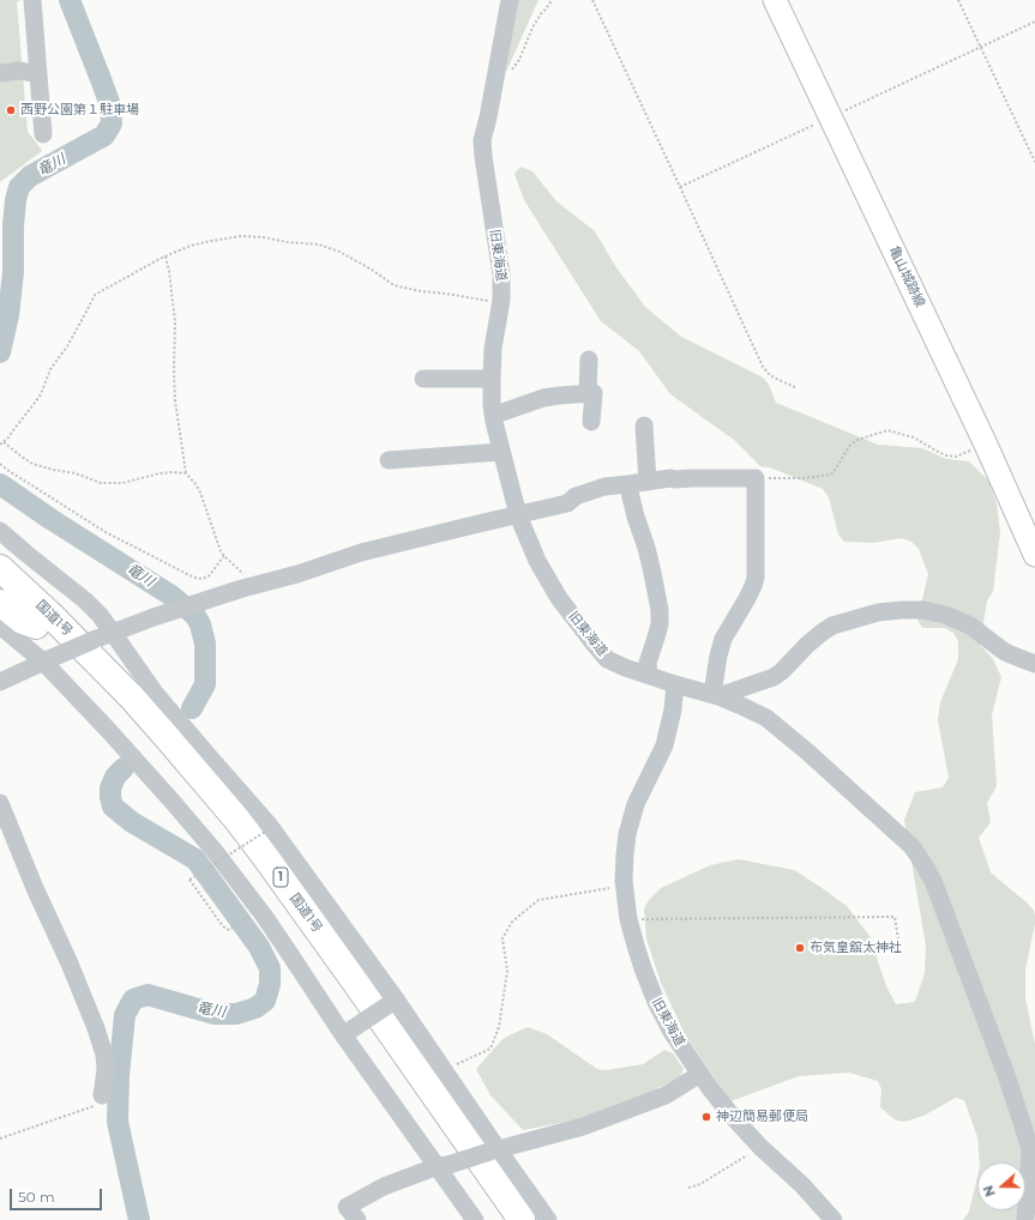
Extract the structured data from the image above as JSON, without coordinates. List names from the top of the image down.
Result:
{
  "streets": {
    "highway": ["国道1号", "1"],
    "main road": ["亀山城跡線"],
    "street": ["旧東海道"]
  },
  "water": ["竜川"],
  "places": ["西野公園第１駐車場", "布気皇舘太神社", "神辺簡易郵便局"],
  "scale_bar": "50 m",
  "north": "left"
}
